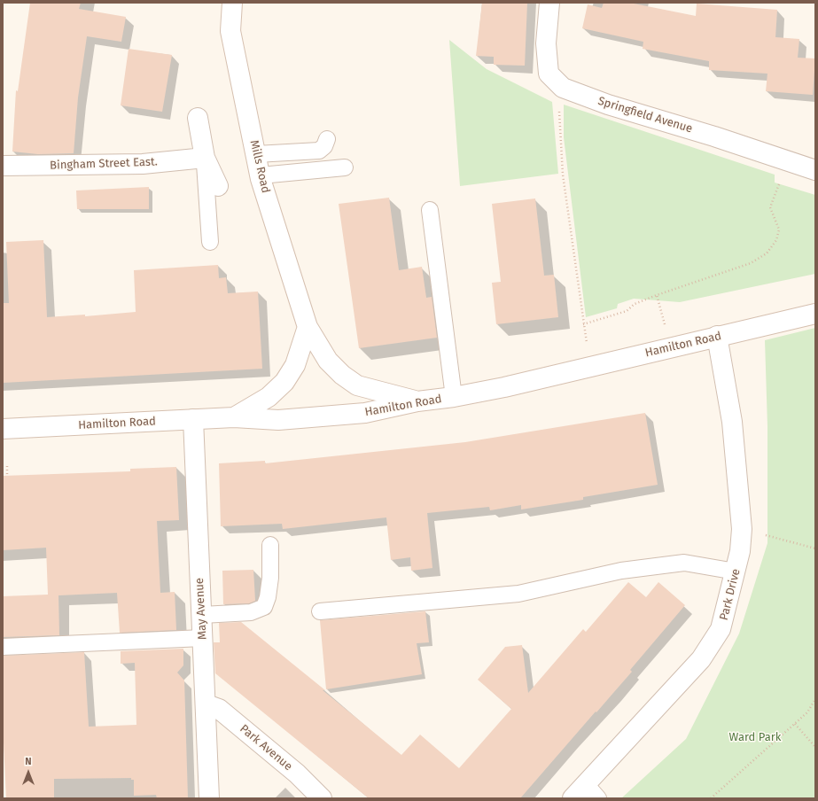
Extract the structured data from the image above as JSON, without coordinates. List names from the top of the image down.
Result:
{
  "streets": {
    "street": [
      "Springfield Avenue",
      "Bingham Street East.",
      "Mills Road",
      "Hamilton Road",
      "Park Drive",
      "May Avenue",
      "Park Avenue"
    ]
  },
  "crossings": [
    ["Mills Road", "Hamilton Road"],
    ["Hamilton Road", "Park Drive"],
    ["Hamilton Road", "May Avenue"],
    ["May Avenue", "Park Avenue"]
  ],
  "parks": ["Ward Park"],
  "north": "top"
}
